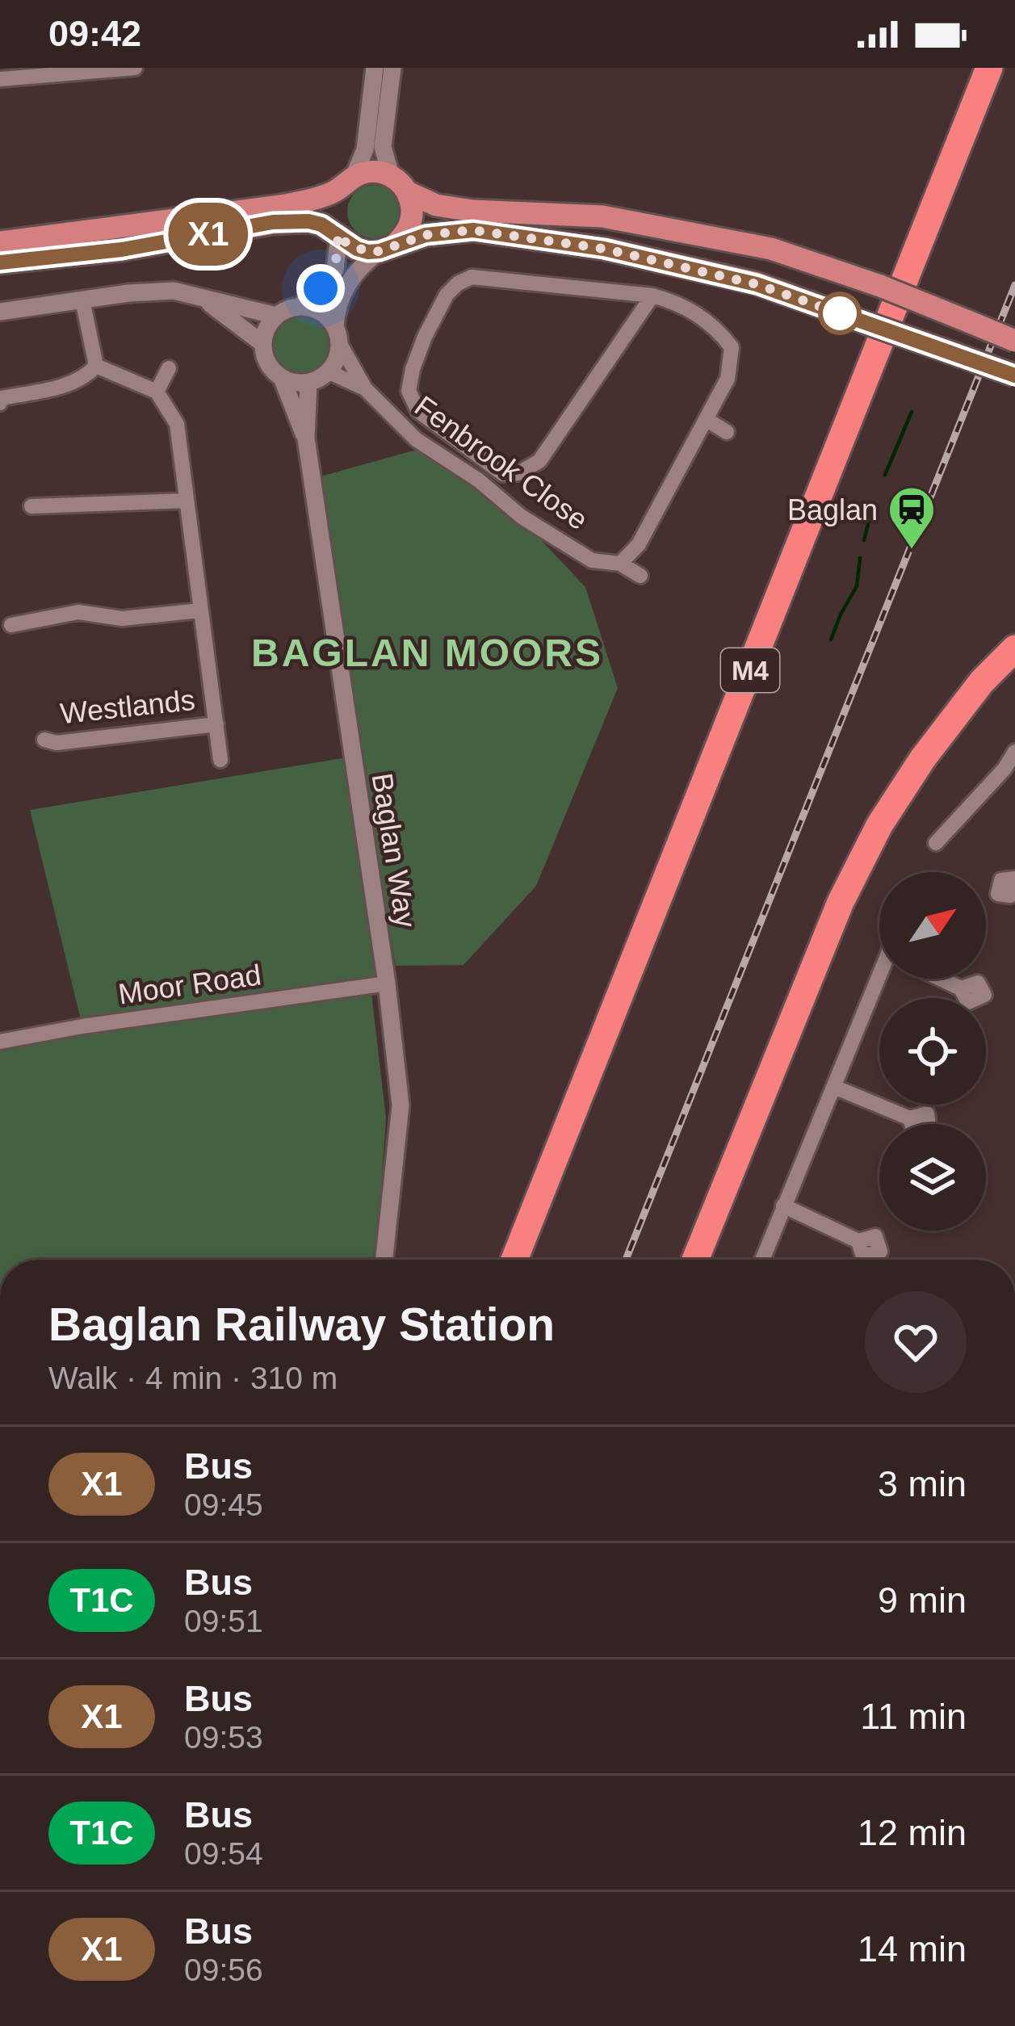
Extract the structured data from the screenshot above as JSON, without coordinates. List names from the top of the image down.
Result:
{
  "streets": {
    "highway": ["M4"],
    "street": [
      "Fenbrook Close",
      "Westlands",
      "Baglan Way",
      "Moor Road"
    ]
  },
  "crossings": [
    ["Fenbrook Close", "Baglan Way"],
    ["Baglan Way", "Moor Road"]
  ],
  "districts": ["BAGLAN MOORS"],
  "places": {
    "station": ["Baglan"]
  },
  "lines": ["bus line X1"],
  "north": "top right",
  "page": {
    "status": "09:42",
    "on_map": "X1",
    "heading": ["Baglan Railway Station", "Walk · 4 min · 310 m"],
    "list": [
      {
        "mark": "X1",
        "name": "Bus",
        "note": "09:45",
        "value": "3 min"
      },
      {
        "mark": "T1C",
        "name": "Bus",
        "note": "09:51",
        "value": "9 min"
      },
      {
        "mark": "X1",
        "name": "Bus",
        "note": "09:53",
        "value": "11 min"
      },
      {
        "mark": "T1C",
        "name": "Bus",
        "note": "09:54",
        "value": "12 min"
      },
      {
        "mark": "X1",
        "name": "Bus",
        "note": "09:56",
        "value": "14 min"
      }
    ]
  }
}
